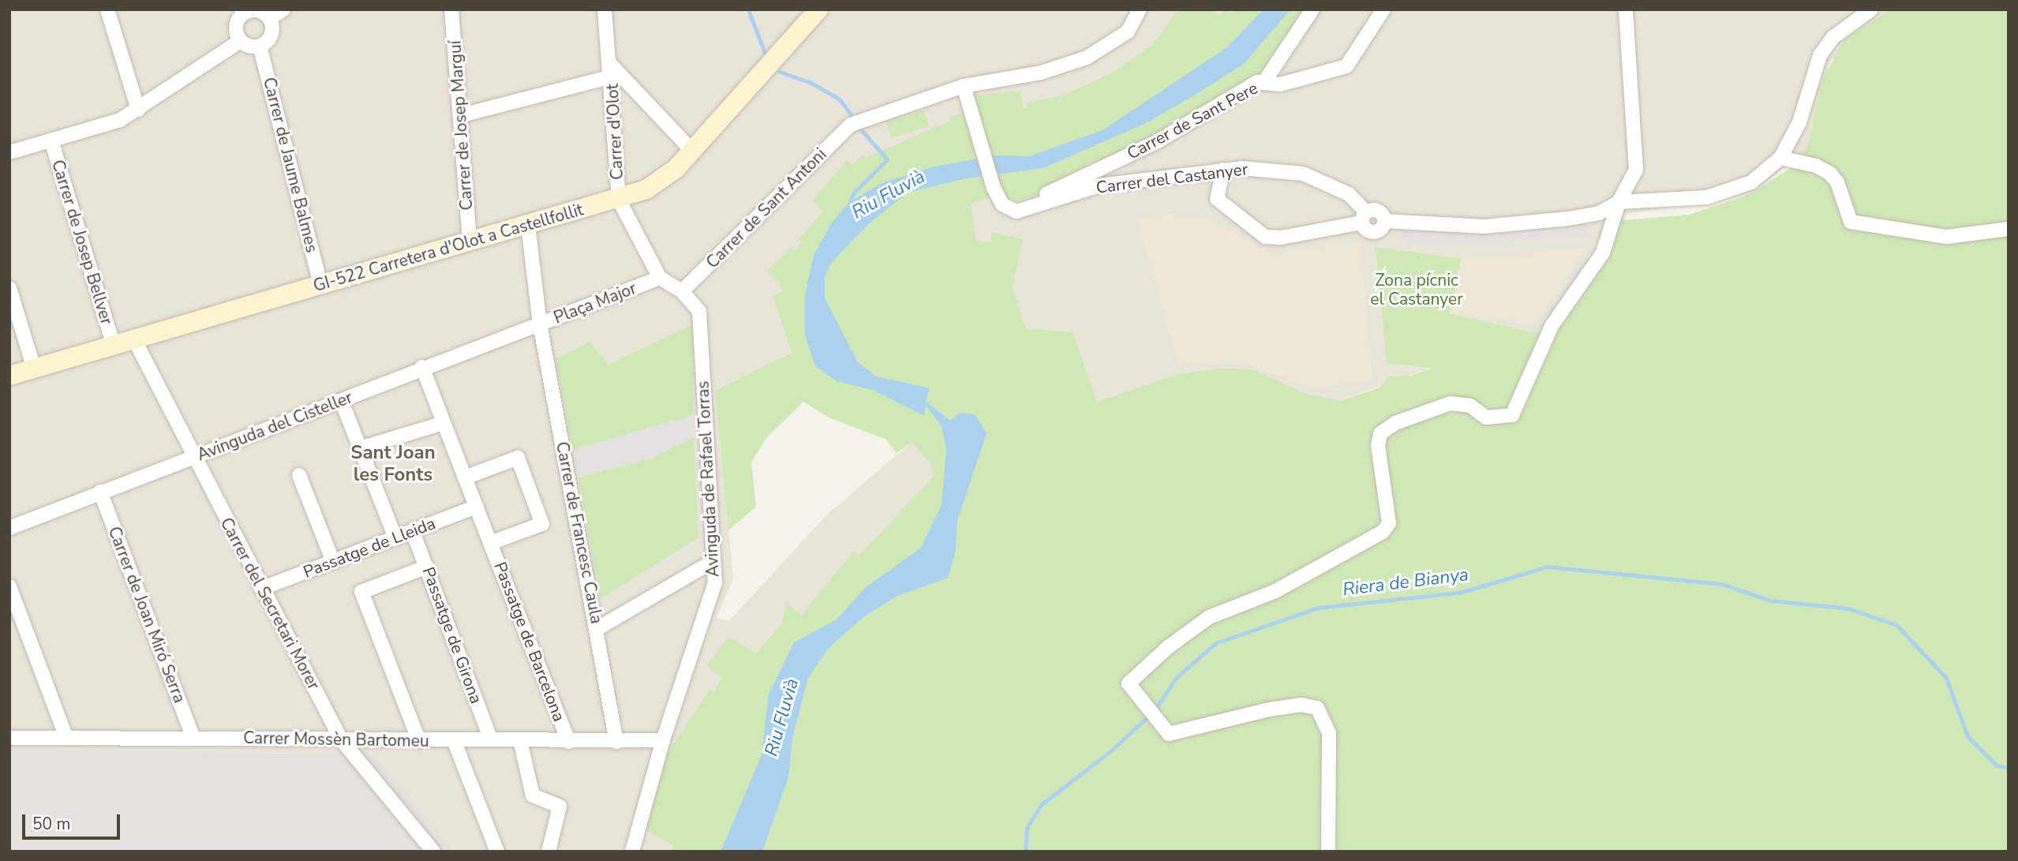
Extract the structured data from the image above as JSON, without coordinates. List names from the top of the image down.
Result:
{
  "streets": {
    "street": [
      "Carrer de Sant Pere",
      "Carrer de Josep Marguí",
      "Carrer d'Olot",
      "Carrer de Jaume Balmes",
      "Carrer del Castanyer",
      "Carrer de Sant Antoni",
      "Carrer de Josep Bellver",
      "GI-522 Carretera d'Olot a Castellfollit",
      "Plaça Major",
      "Avinguda del Cisteller",
      "Avinguda de Rafael Torras",
      "Carrer de Francesc Caula",
      "Passatge de Lleida",
      "Carrer del Secretari Morer",
      "Carrer de Joan Miró Serra",
      "Passatge de Girona",
      "Passatge de Barcelona",
      "Carrer Mossèn Bartomeu"
    ]
  },
  "crossings": [
    ["Carrer de Sant Pere", "Carrer del Castanyer"],
    ["Carrer de Josep Marguí", "GI-522 Carretera d'Olot a Castellfollit"],
    ["Carrer d'Olot", "GI-522 Carretera d'Olot a Castellfollit"],
    ["Carrer de Jaume Balmes", "GI-522 Carretera d'Olot a Castellfollit"],
    ["Carrer de Sant Antoni", "Avinguda de Rafael Torras"],
    ["Carrer de Josep Bellver", "GI-522 Carretera d'Olot a Castellfollit"],
    ["GI-522 Carretera d'Olot a Castellfollit", "Plaça Major"],
    ["GI-522 Carretera d'Olot a Castellfollit", "Carrer del Secretari Morer"],
    ["Plaça Major", "Avinguda del Cisteller"],
    ["Plaça Major", "Avinguda de Rafael Torras"],
    ["Plaça Major", "Carrer de Francesc Caula"],
    ["Avinguda del Cisteller", "Carrer de Francesc Caula"],
    ["Avinguda del Cisteller", "Carrer del Secretari Morer"],
    ["Avinguda del Cisteller", "Carrer de Joan Miró Serra"],
    ["Avinguda de Rafael Torras", "Carrer Mossèn Bartomeu"],
    ["Carrer de Francesc Caula", "Carrer Mossèn Bartomeu"],
    ["Passatge de Lleida", "Carrer del Secretari Morer"],
    ["Passatge de Lleida", "Passatge de Girona"],
    ["Passatge de Lleida", "Passatge de Barcelona"],
    ["Carrer del Secretari Morer", "Carrer Mossèn Bartomeu"],
    ["Carrer de Joan Miró Serra", "Carrer Mossèn Bartomeu"],
    ["Passatge de Girona", "Carrer Mossèn Bartomeu"],
    ["Passatge de Barcelona", "Carrer Mossèn Bartomeu"]
  ],
  "districts": ["Sant Joan les Fonts"],
  "water": ["Riu Fluvià", "Riera de Bianya"],
  "parks": ["Zona pícnic el Castanyer"],
  "scale_bar": "50 m"
}
